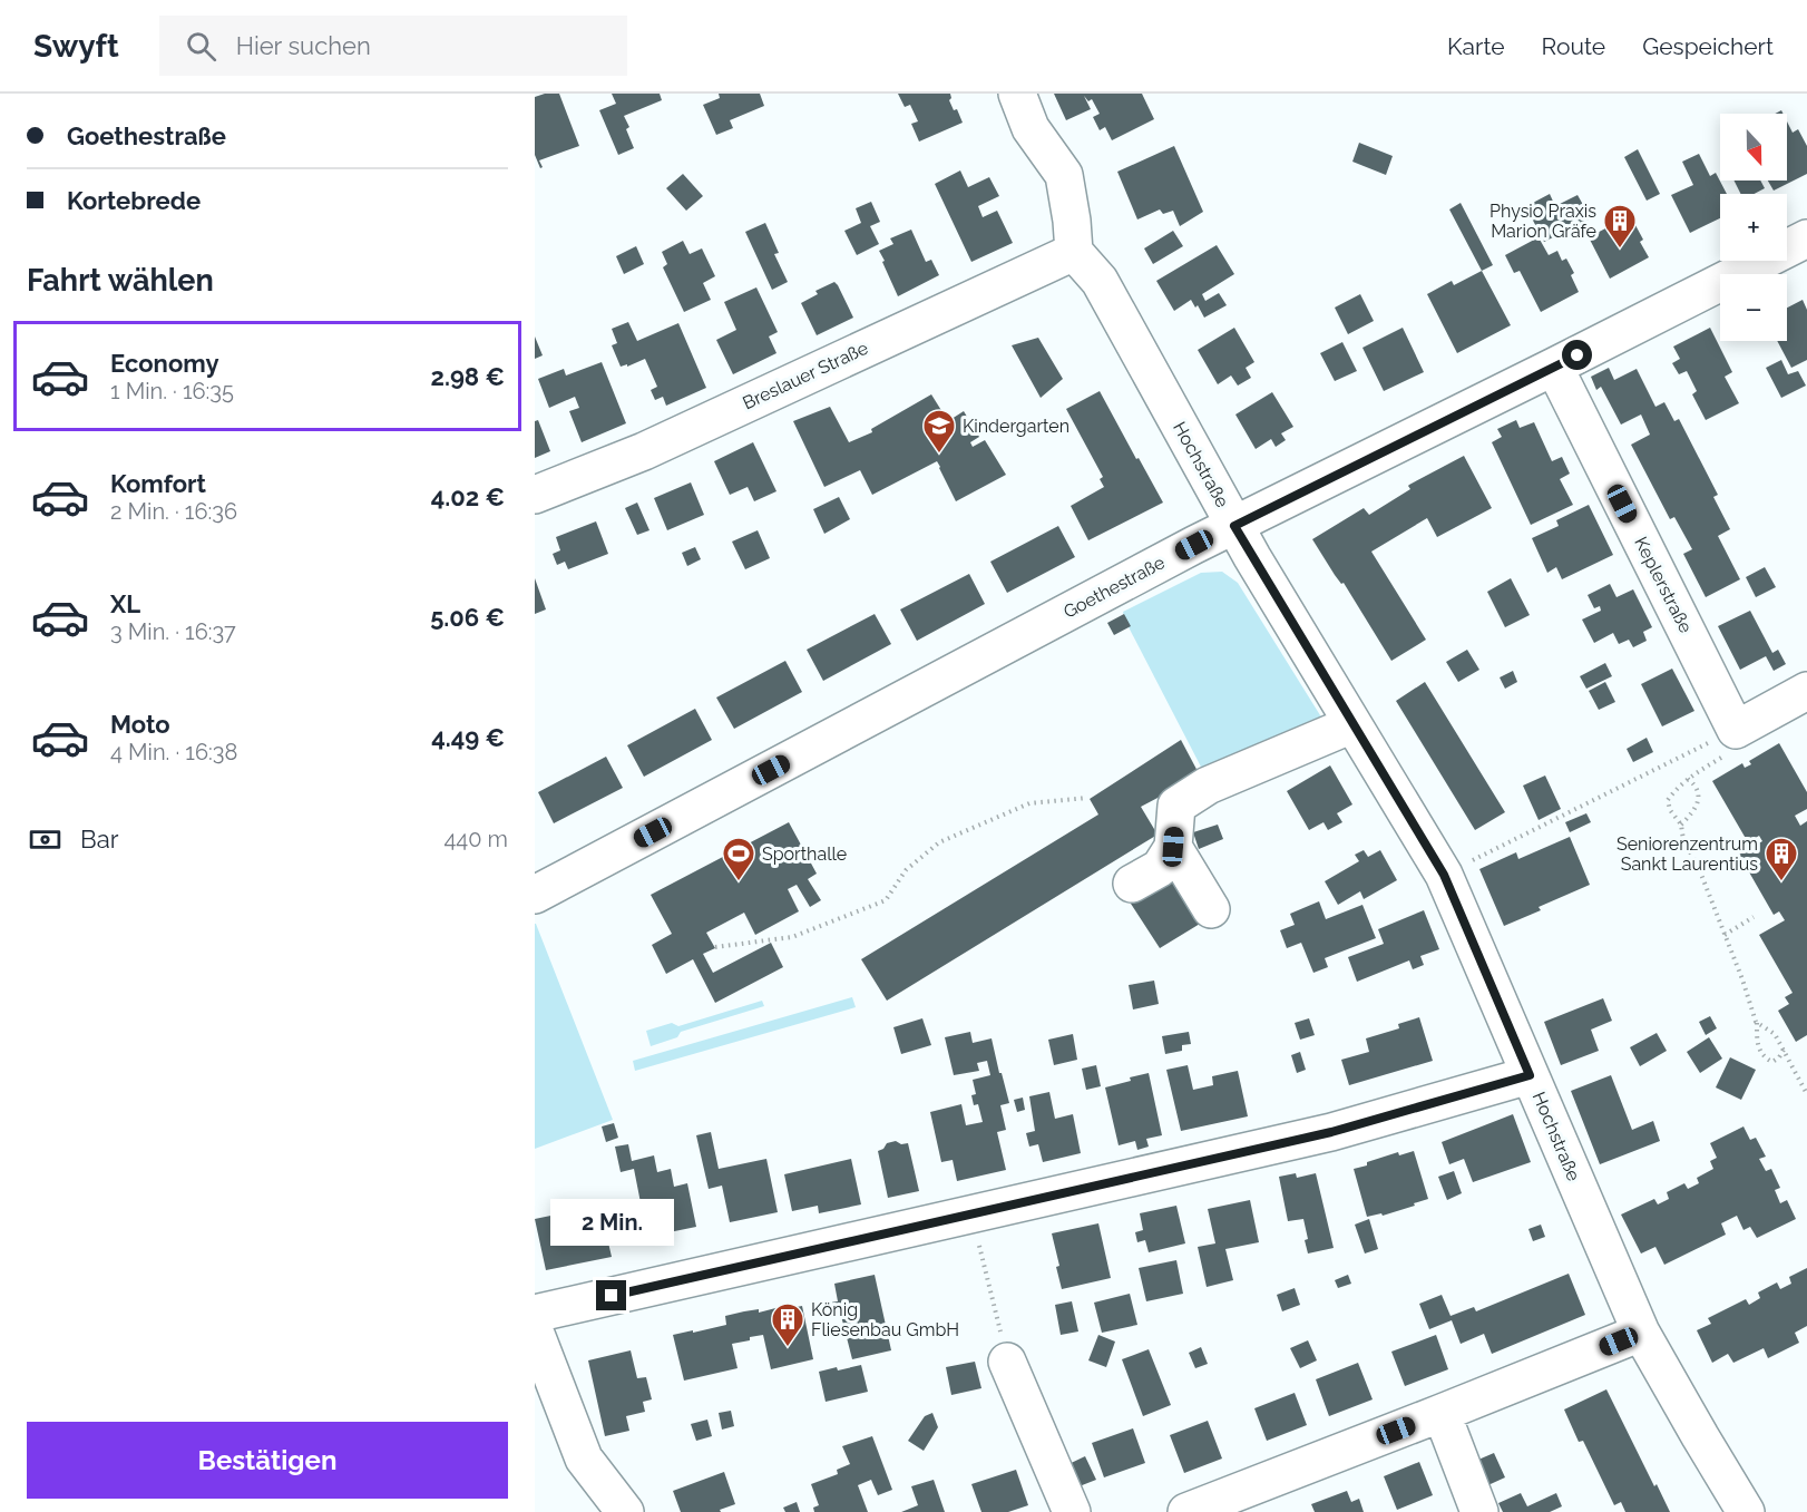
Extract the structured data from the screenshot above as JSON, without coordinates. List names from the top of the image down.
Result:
{
  "streets": {
    "street": [
      "Breslauer Straße",
      "Hochstraße",
      "Keplerstraße",
      "Goethestraße"
    ]
  },
  "crossings": [
    ["Breslauer Straße", "Hochstraße"],
    ["Hochstraße", "Goethestraße"],
    ["Keplerstraße", "Goethestraße"]
  ],
  "places": {
    "building": ["Physio Praxis Marion Gräfe", "Seniorenzentrum Sankt Laurentius", "König Fliesenbau GmbH"],
    "school or university": ["Kindergarten"],
    "sports": ["Sporthalle"]
  },
  "north": "bottom",
  "page": {
    "header": "Swyft",
    "search": "Hier suchen",
    "nav": ["Karte", "Route", "Gespeichert"],
    "banner": ["Goethestraße", "Kortebrede"],
    "map_buttons": ["+", "−"],
    "heading": "Fahrt wählen",
    "list": [
      {
        "name": "Economy",
        "note": "1 Min. · 16:35",
        "value": "2.98 €"
      },
      {
        "name": "Komfort",
        "note": "2 Min. · 16:36",
        "value": "4.02 €"
      },
      {
        "name": "XL",
        "note": "3 Min. · 16:37",
        "value": "5.06 €"
      },
      {
        "name": "Moto",
        "note": "4 Min. · 16:38",
        "value": "4.49 €"
      }
    ],
    "pay": ["Bar", "440 m"],
    "bubble": "2 Min.",
    "buttons": "Bestätigen"
  }
}
